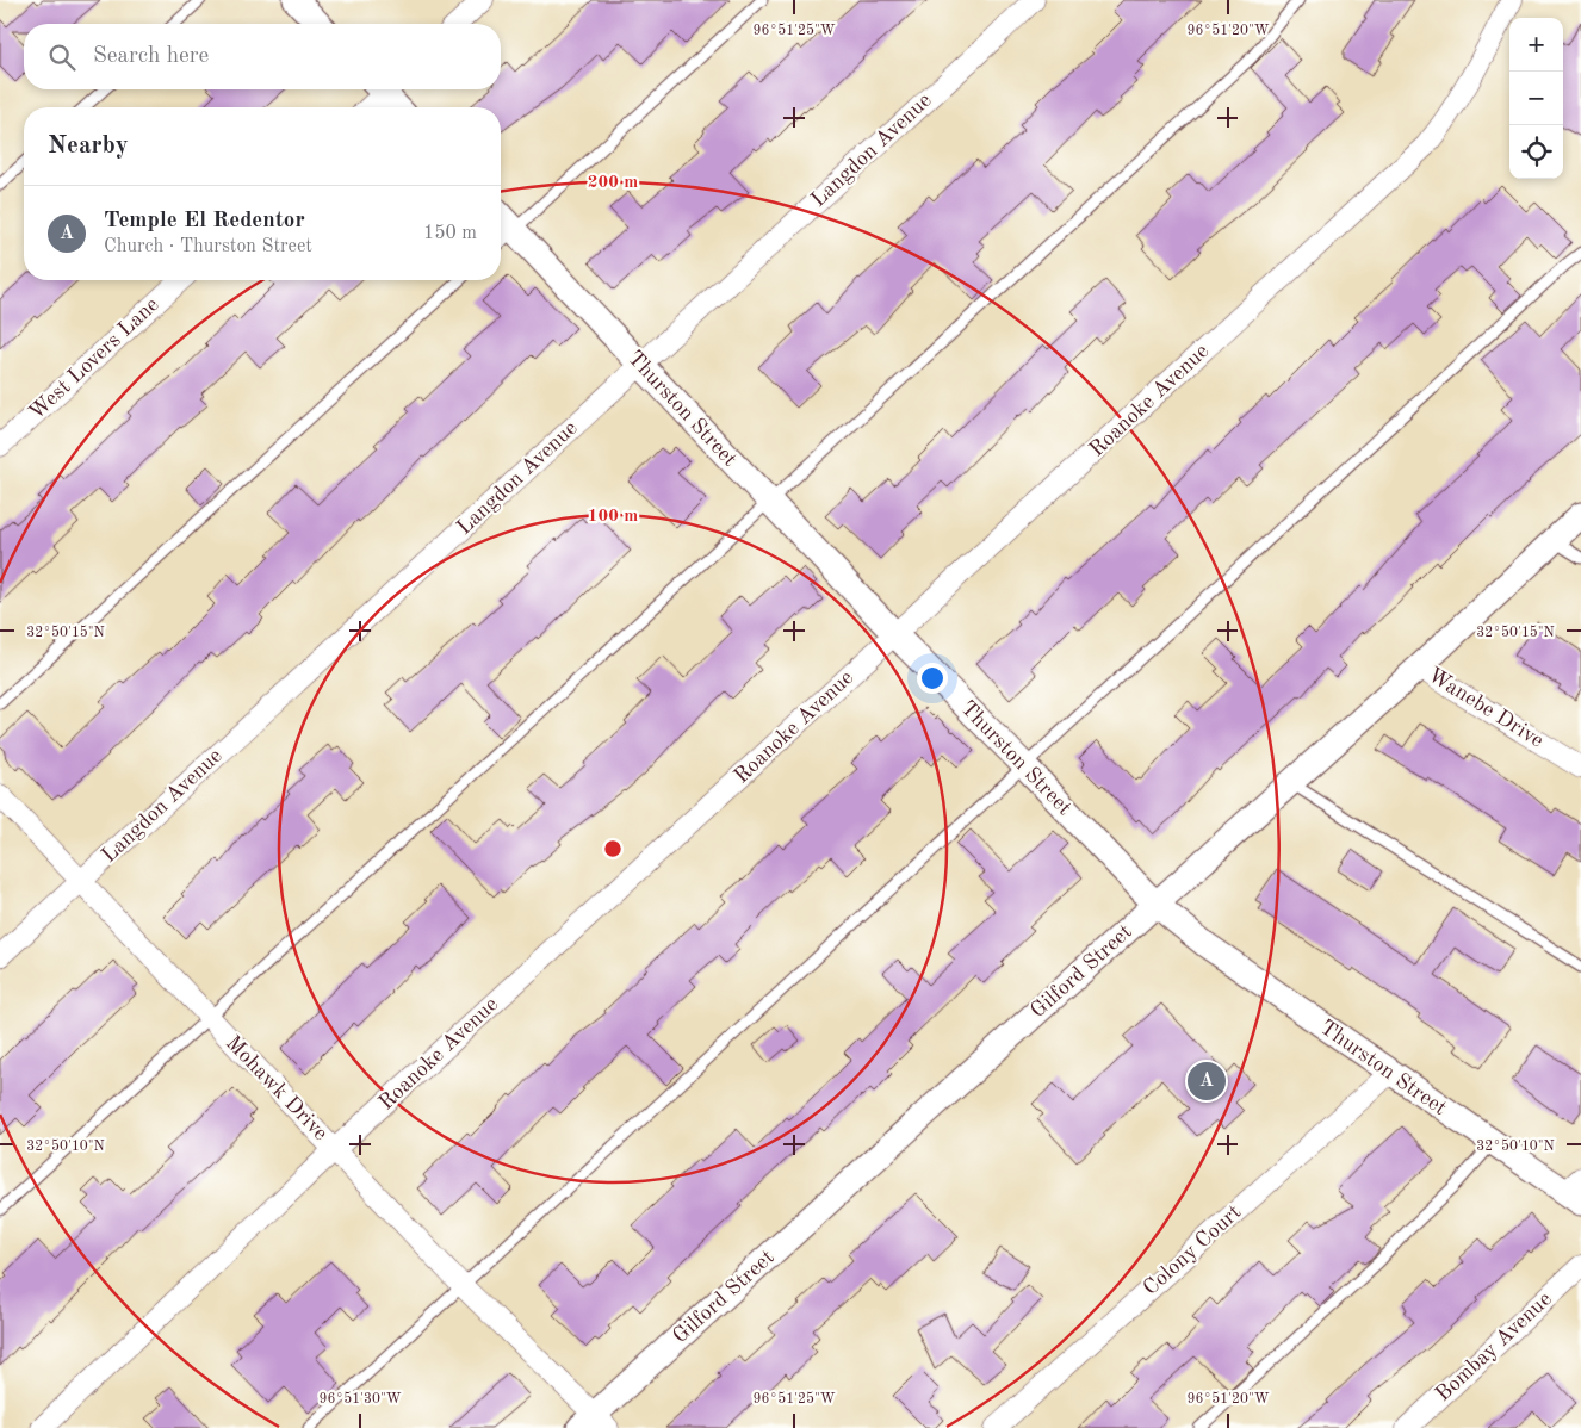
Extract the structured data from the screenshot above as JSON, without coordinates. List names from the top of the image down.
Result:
{
  "streets": {
    "street": [
      "Langdon Avenue",
      "West Lovers Lane",
      "Roanoke Avenue",
      "Thurston Street",
      "Wanebe Drive",
      "Gilford Street",
      "Mohawk Drive",
      "Colony Court",
      "Bombay Avenue"
    ]
  },
  "crossings": [
    ["Langdon Avenue", "Thurston Street"],
    ["Langdon Avenue", "Mohawk Drive"],
    ["Roanoke Avenue", "Thurston Street"],
    ["Roanoke Avenue", "Mohawk Drive"],
    ["Thurston Street", "Gilford Street"],
    ["Thurston Street", "Colony Court"],
    ["Wanebe Drive", "Gilford Street"],
    ["Gilford Street", "Mohawk Drive"]
  ],
  "page": {
    "map_buttons": ["+", "−"],
    "search": "Search here",
    "heading": "Nearby",
    "list": [
      {
        "mark": "A",
        "name": "Temple El Redentor",
        "note": "Church · Thurston Street",
        "value": "150 m"
      }
    ],
    "pins": "A"
  },
  "coordinates": [
    "96°51'25\"W",
    "96°51'20\"W",
    "32°50'15\"N",
    "32°50'10\"N",
    "96°51'30\"W"
  ],
  "rings": ["200 m", "100 m"]
}
